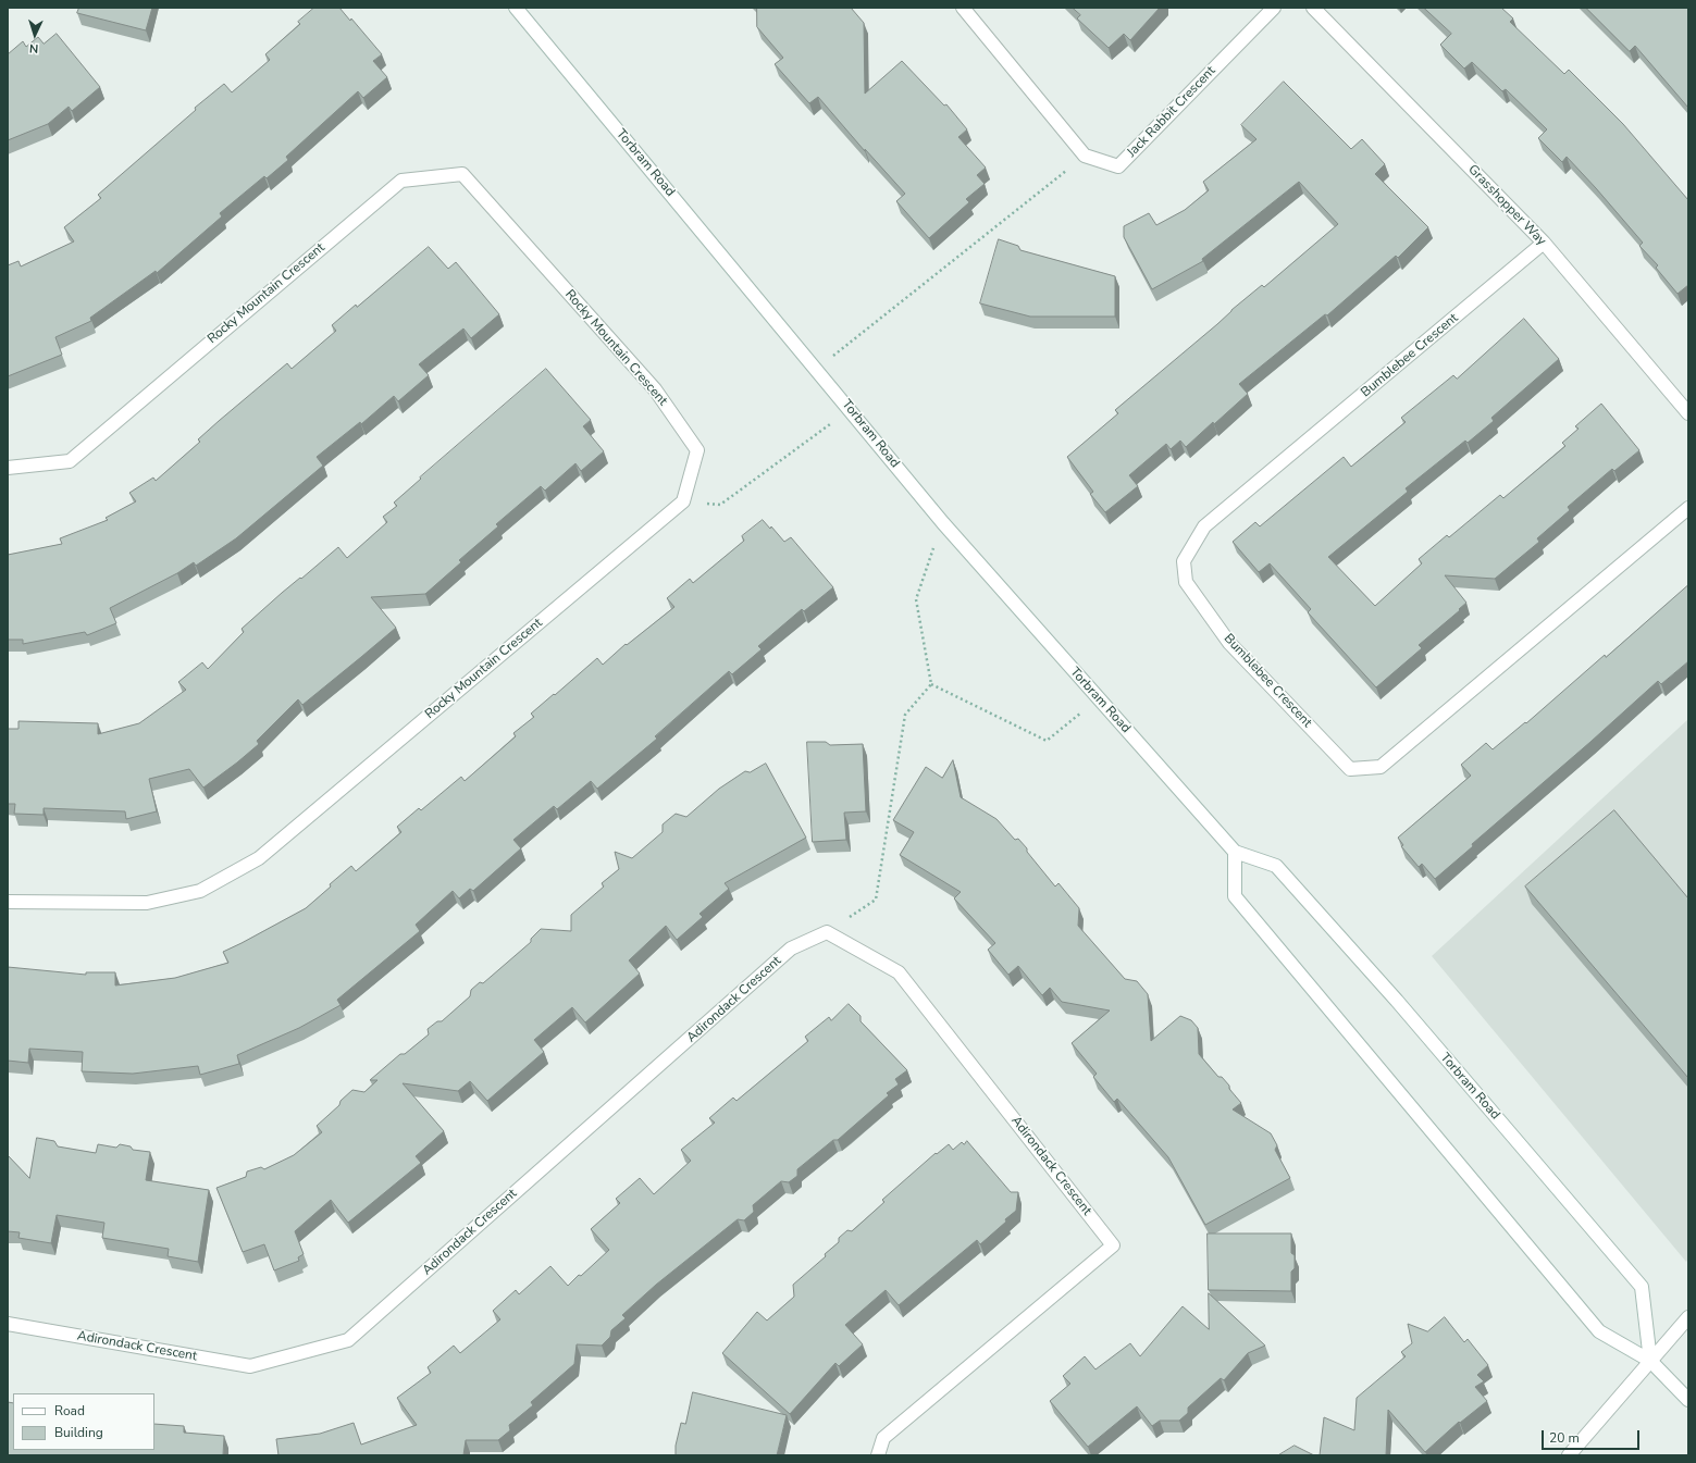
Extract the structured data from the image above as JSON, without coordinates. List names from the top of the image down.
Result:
{
  "streets": {
    "street": [
      "Jack Rabbit Crescent",
      "Torbram Road",
      "Grasshopper Way",
      "Rocky Mountain Crescent",
      "Bumblebee Crescent",
      "Adirondack Crescent"
    ]
  },
  "crossings": [
    ["Grasshopper Way", "Bumblebee Crescent"]
  ],
  "legend": ["Road", "Building"],
  "scale_bar": "20 m",
  "north": "bottom"
}
